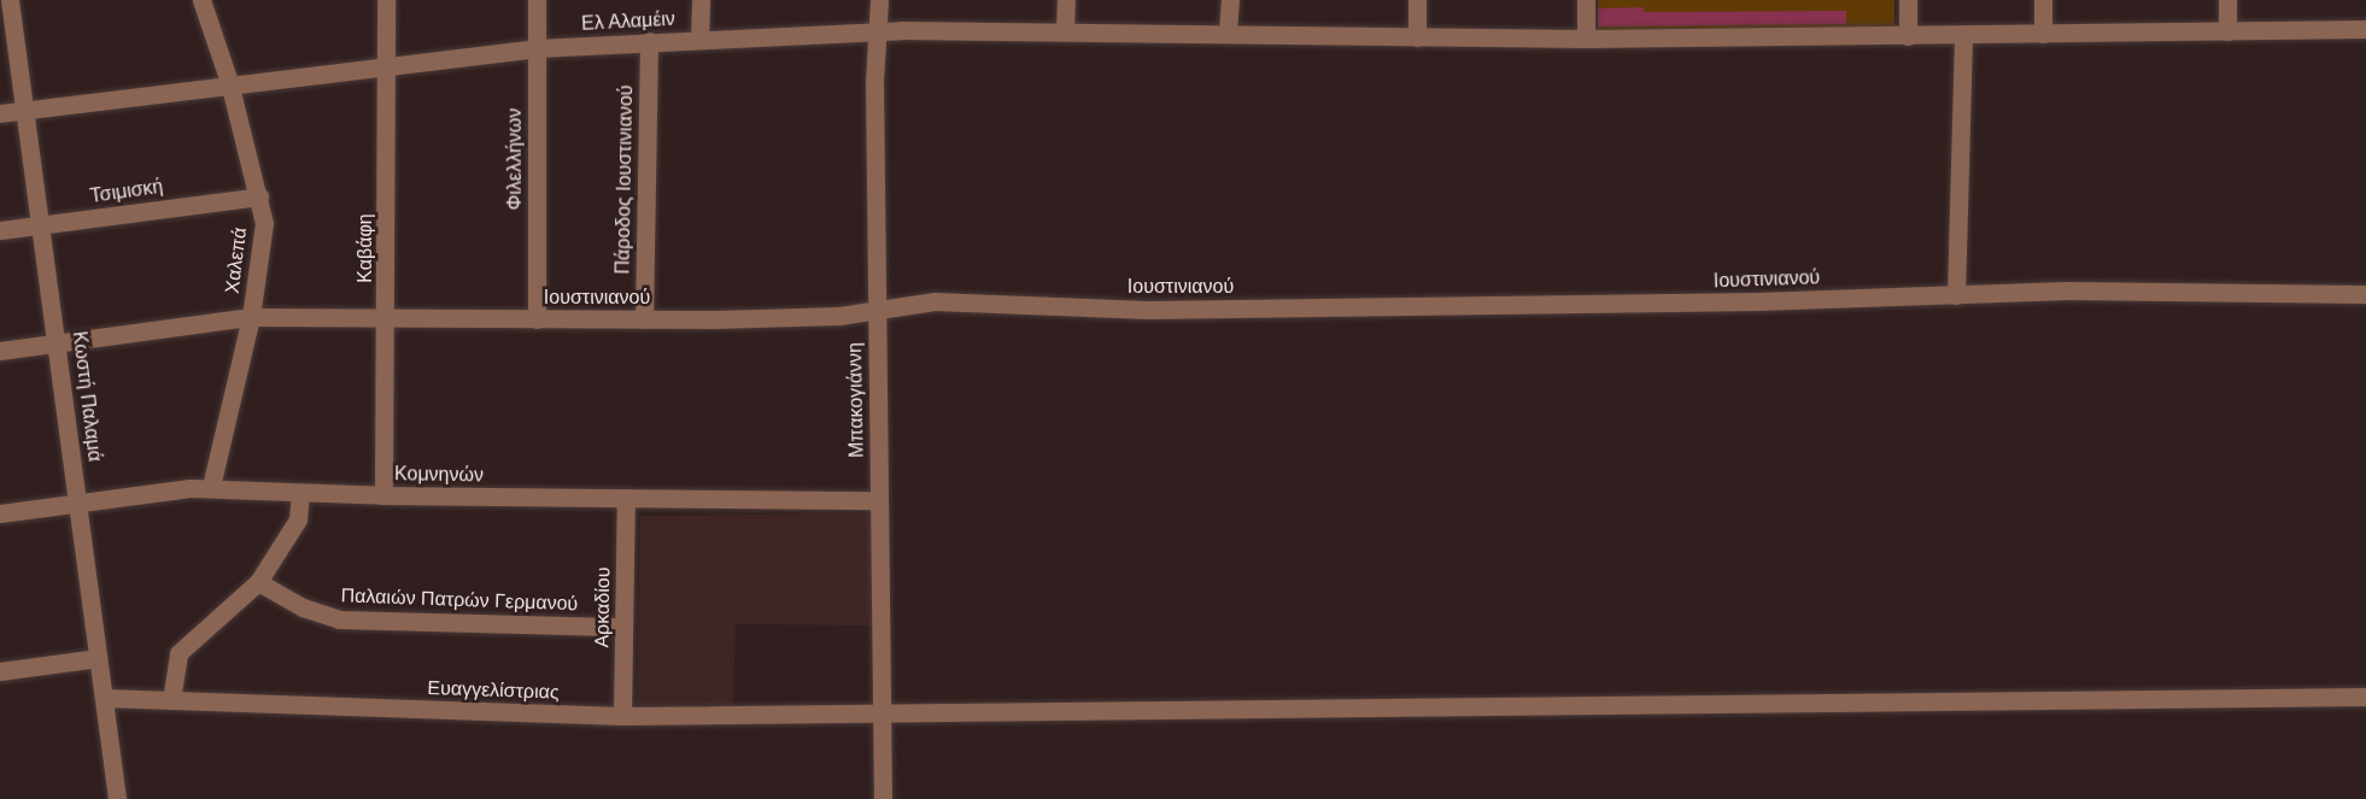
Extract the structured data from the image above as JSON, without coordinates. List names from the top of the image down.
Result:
{
  "streets": {
    "street": [
      "Ελ Αλαμέιν",
      "Φιλελλήνων",
      "Πάροδος Ιουστινιανού",
      "Τσιμισκή",
      "Καβάφη",
      "Χαλεπά",
      "Ιουστινιανού",
      "Κωστή Παλαμά",
      "Μπακογιάννη",
      "Κομνηνών",
      "Παλαιών Πατρών Γερμανού",
      "Αρκαδίου",
      "Ευαγγελίστριας"
    ]
  },
  "crossings": [
    ["Ελ Αλαμέιν", "Φιλελλήνων"],
    ["Ελ Αλαμέιν", "Πάροδος Ιουστινιανού"],
    ["Ελ Αλαμέιν", "Καβάφη"],
    ["Ελ Αλαμέιν", "Χαλεπά"],
    ["Ελ Αλαμέιν", "Κωστή Παλαμά"],
    ["Ελ Αλαμέιν", "Μπακογιάννη"],
    ["Φιλελλήνων", "Ιουστινιανού"],
    ["Πάροδος Ιουστινιανού", "Ιουστινιανού"],
    ["Τσιμισκή", "Χαλεπά"],
    ["Τσιμισκή", "Κωστή Παλαμά"],
    ["Καβάφη", "Ιουστινιανού"],
    ["Καβάφη", "Κομνηνών"],
    ["Χαλεπά", "Ιουστινιανού"],
    ["Χαλεπά", "Κομνηνών"],
    ["Ιουστινιανού", "Κωστή Παλαμά"],
    ["Ιουστινιανού", "Μπακογιάννη"],
    ["Κωστή Παλαμά", "Κομνηνών"],
    ["Κωστή Παλαμά", "Ευαγγελίστριας"],
    ["Μπακογιάννη", "Κομνηνών"],
    ["Μπακογιάννη", "Ευαγγελίστριας"],
    ["Κομνηνών", "Αρκαδίου"],
    ["Παλαιών Πατρών Γερμανού", "Αρκαδίου"],
    ["Αρκαδίου", "Ευαγγελίστριας"]
  ]
}
